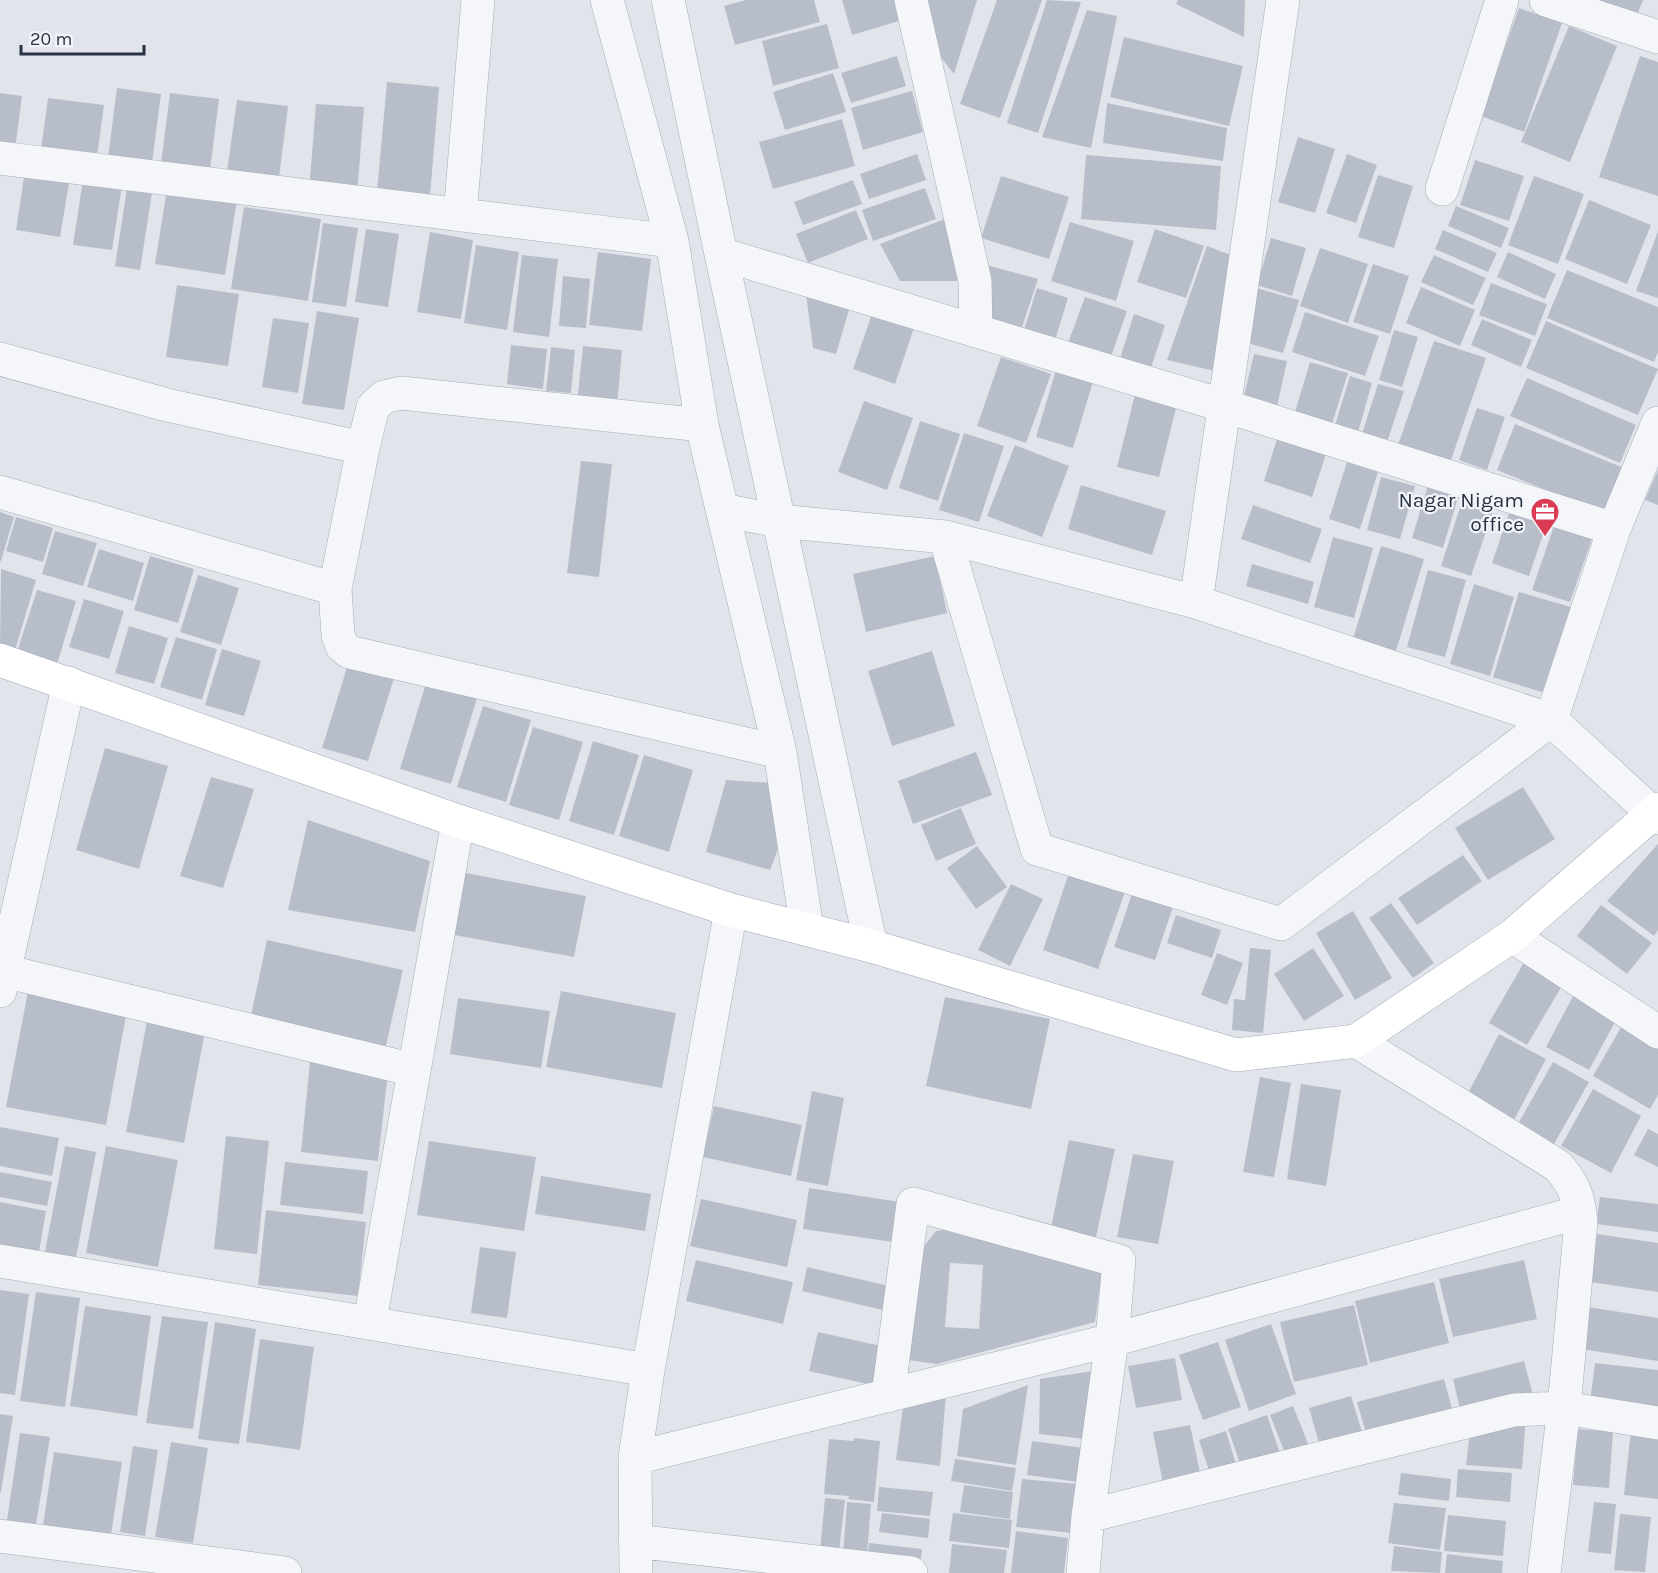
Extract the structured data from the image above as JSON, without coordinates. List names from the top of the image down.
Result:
{
  "places": {
    "office": ["Nagar Nigam office"]
  },
  "scale_bar": "20 m"
}
